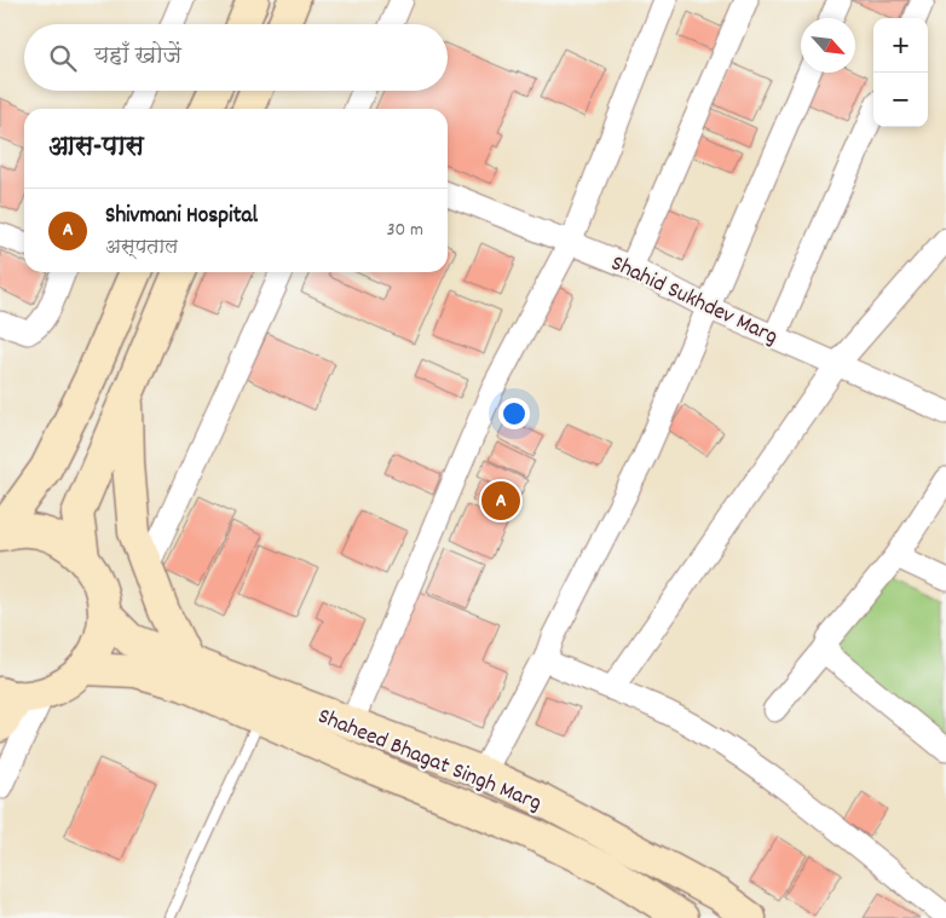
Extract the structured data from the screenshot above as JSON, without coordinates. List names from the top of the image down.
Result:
{
  "streets": {
    "street": ["Shahid Sukhdev Marg", "Shaheed Bhagat Singh Marg"]
  },
  "north": "bottom right",
  "page": {
    "map_buttons": ["+", "−"],
    "search": "यहाँ खोजें",
    "heading": "आस-पास",
    "list": [
      {
        "mark": "A",
        "name": "Shivmani Hospital",
        "note": "अस्पताल",
        "value": "30 m"
      }
    ],
    "pins": "A"
  }
}
